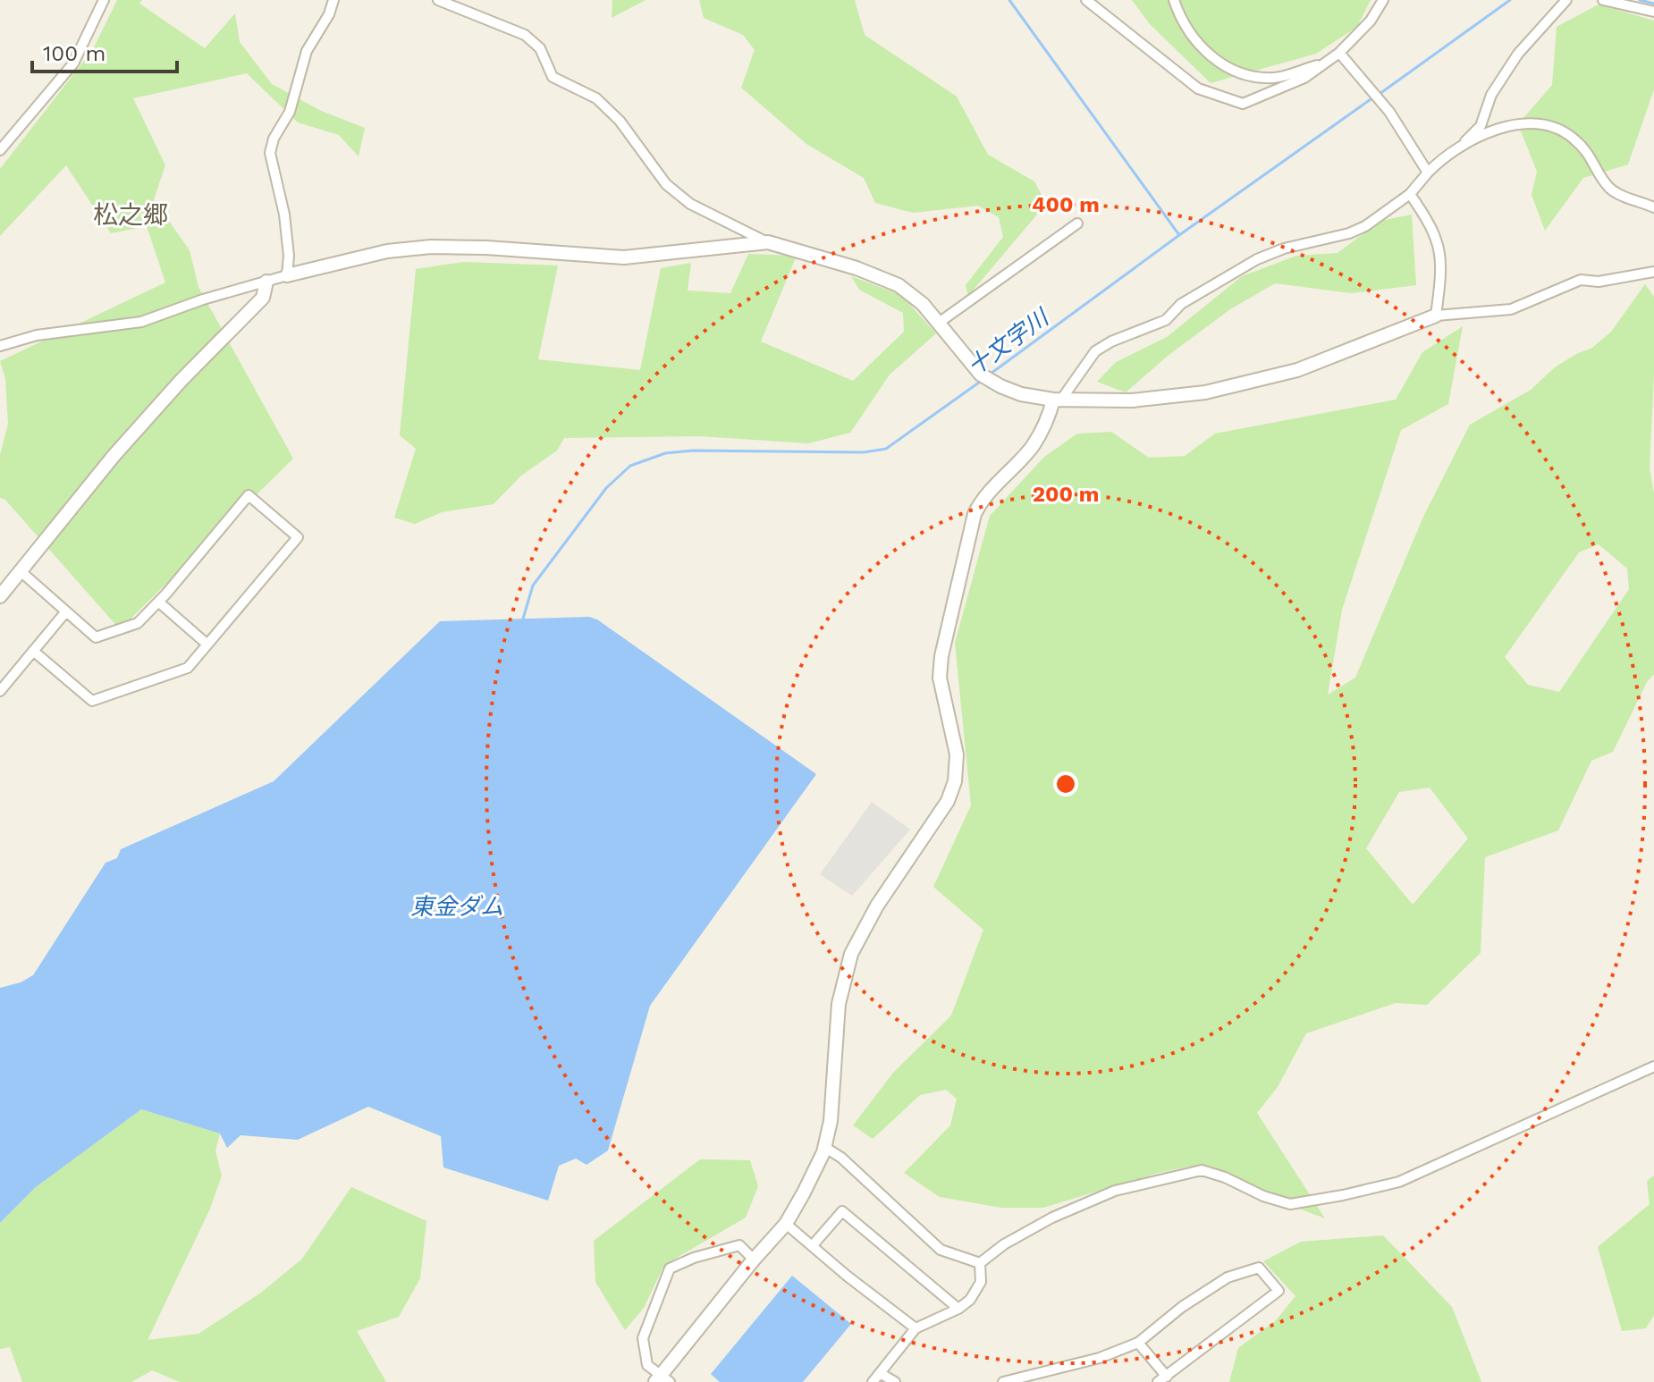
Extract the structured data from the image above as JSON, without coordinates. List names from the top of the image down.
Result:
{
  "districts": ["松之郷"],
  "water": ["十文字川", "東金ダム"],
  "scale_bar": "100 m",
  "rings": ["400 m", "200 m"]
}
